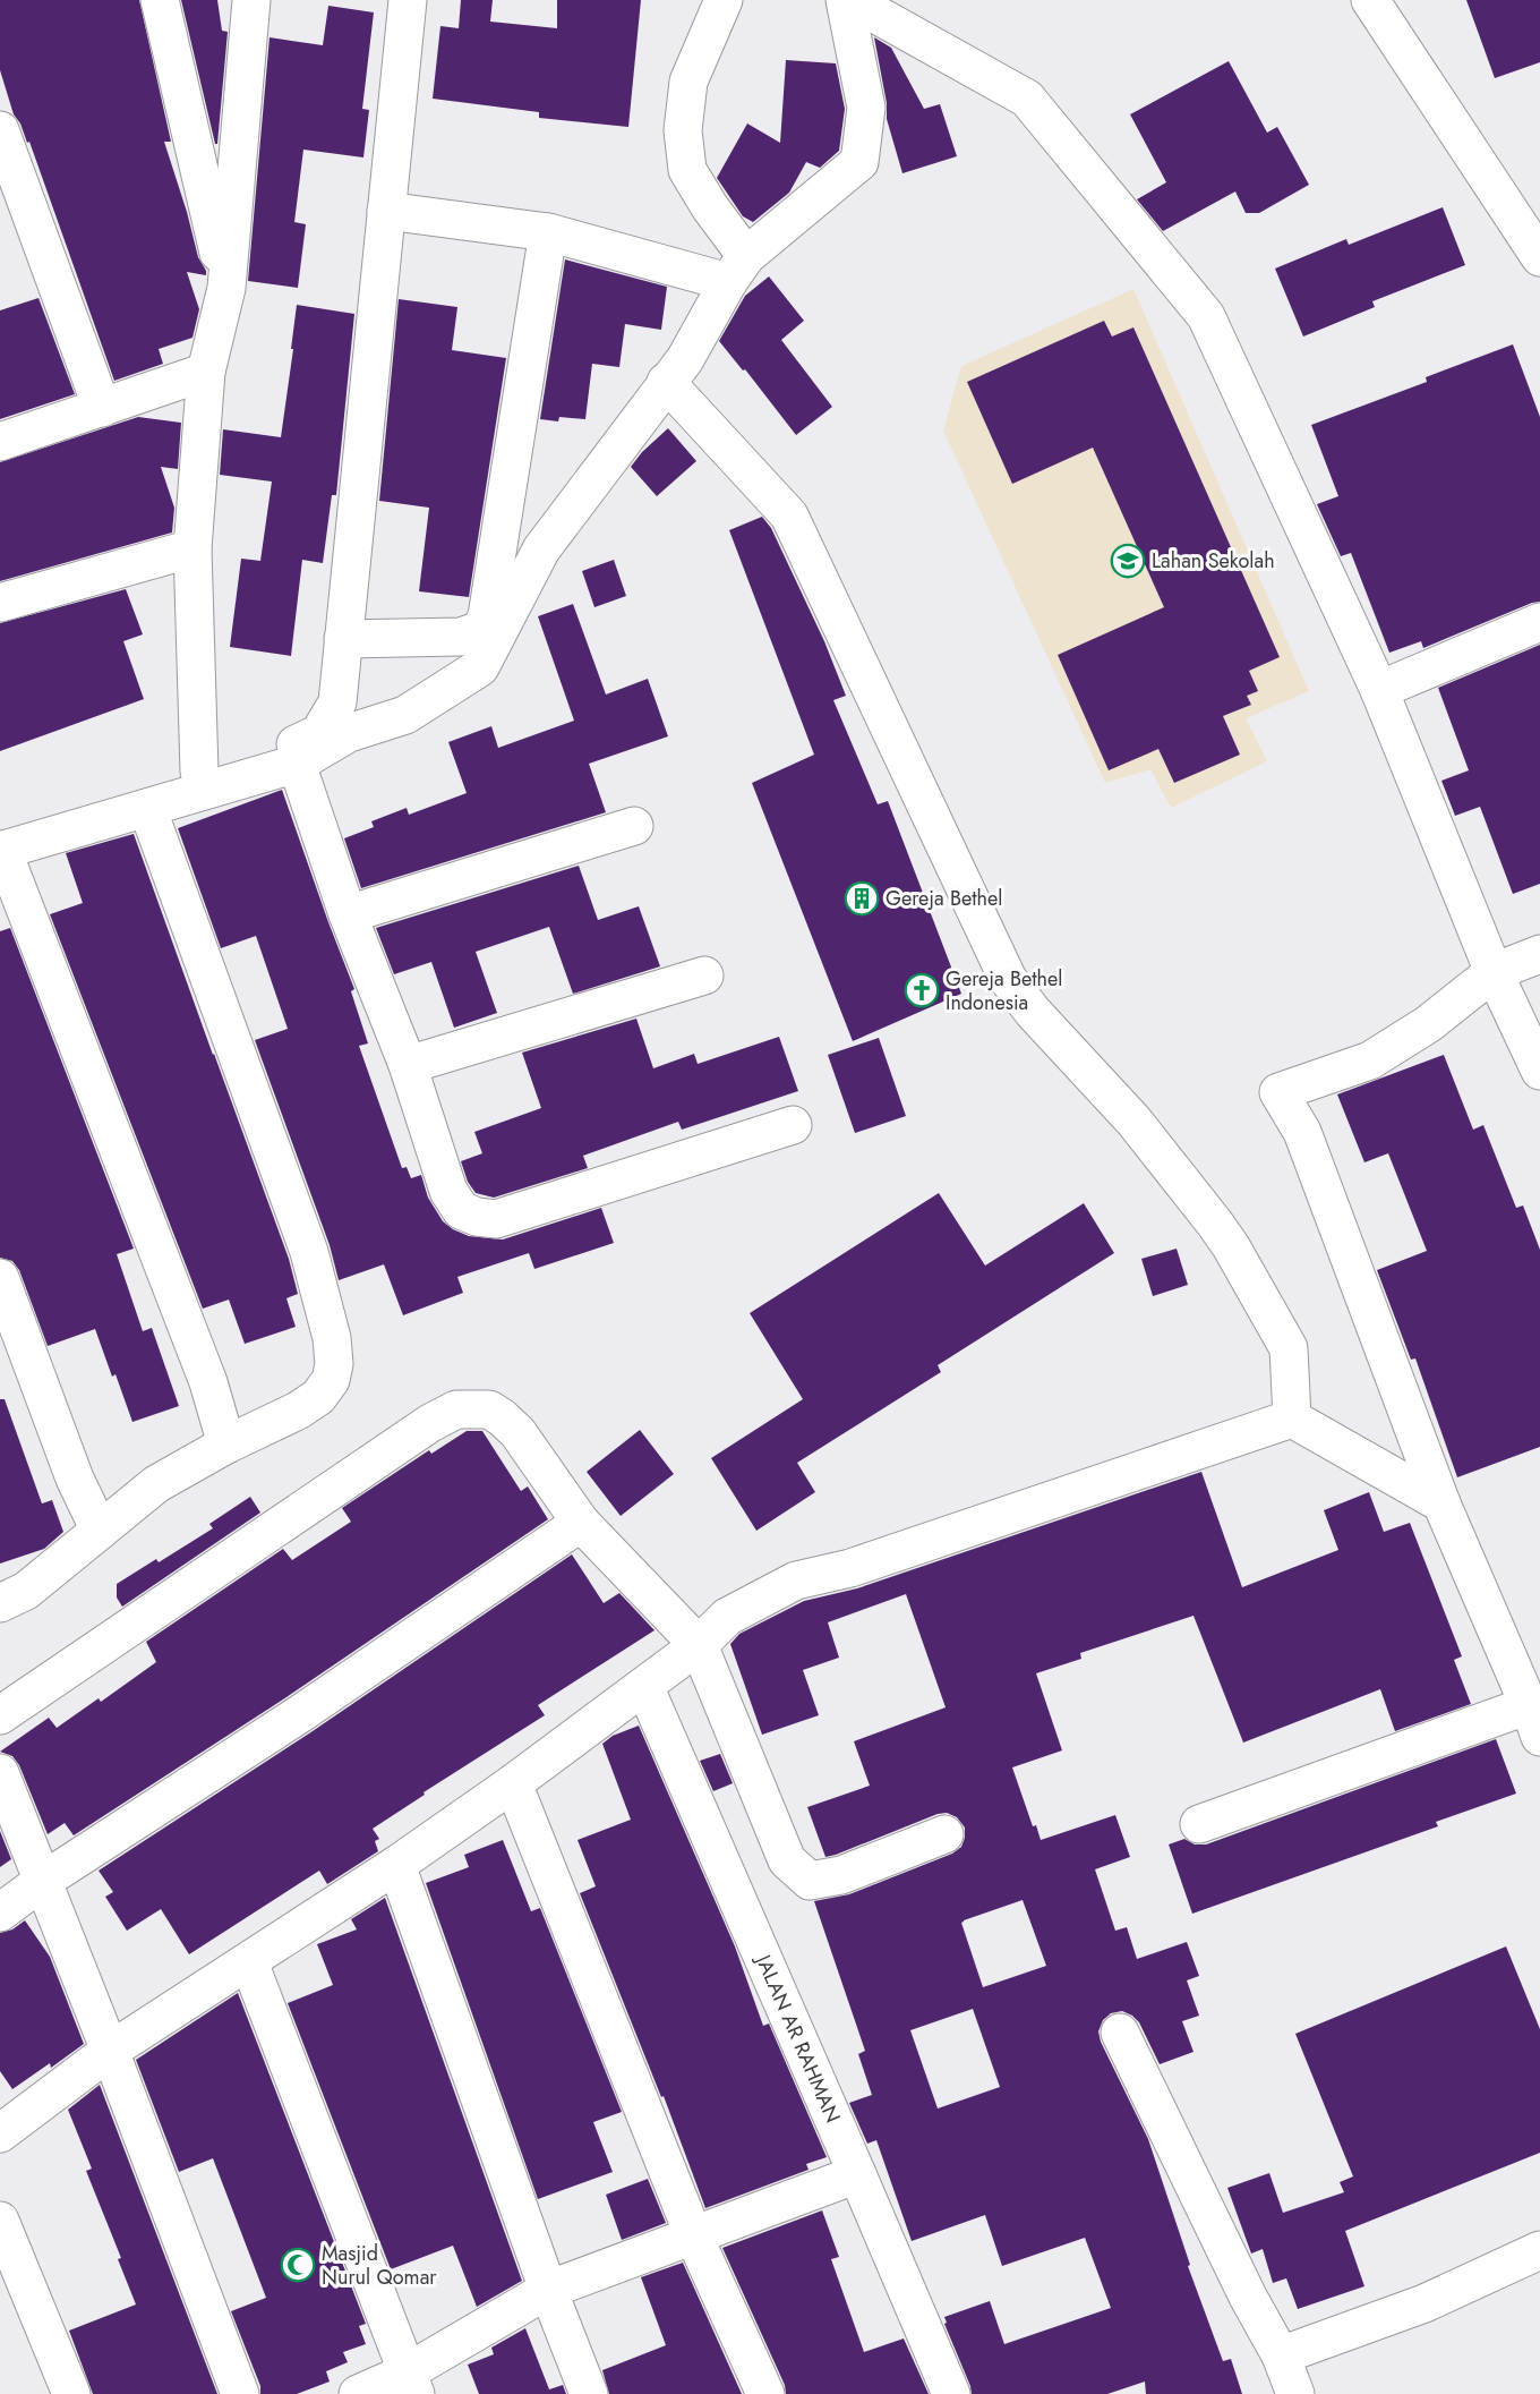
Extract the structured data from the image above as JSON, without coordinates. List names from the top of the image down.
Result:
{
  "streets": {
    "street": ["JALAN AR RAHMAN"]
  },
  "places": {
    "school or university": ["Lahan Sekolah"],
    "building": ["Gereja Bethel"],
    "church": ["Gereja Bethel Indonesia"],
    "mosque": ["Masjid Nurul Qomar"]
  }
}
